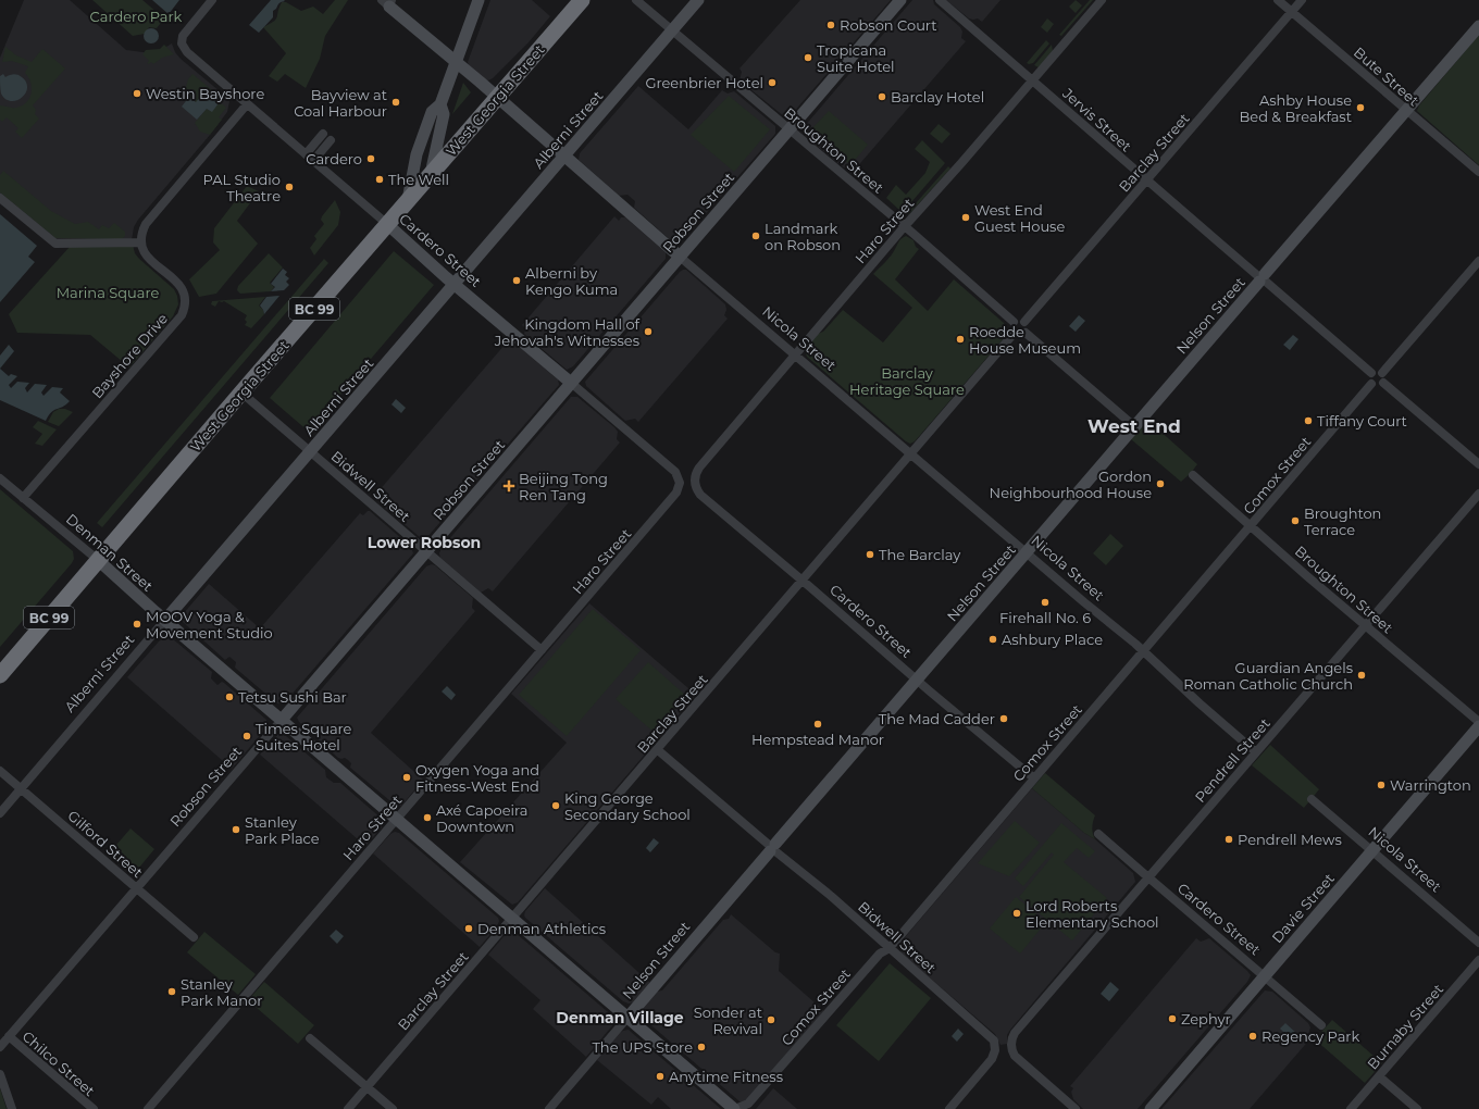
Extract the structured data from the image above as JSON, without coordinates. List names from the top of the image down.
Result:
{
  "streets": {
    "highway": ["West Georgia Street", "BC 99"],
    "street": [
      "Bute Street",
      "Jervis Street",
      "Alberni Street",
      "Broughton Street",
      "Barclay Street",
      "Robson Street",
      "Haro Street",
      "Cardero Street",
      "Nelson Street",
      "Nicola Street",
      "Bayshore Drive",
      "Comox Street",
      "Bidwell Street",
      "Denman Street",
      "Pendrell Street",
      "Gilford Street",
      "Davie Street",
      "Burnaby Street",
      "Chilco Street"
    ]
  },
  "crossings": [
    ["Bute Street", "Barclay Street"],
    ["Bute Street", "Nelson Street"],
    ["West Georgia Street", "Cardero Street"],
    ["West Georgia Street", "Nicola Street"],
    ["West Georgia Street", "Bidwell Street"],
    ["West Georgia Street", "Denman Street"],
    ["Jervis Street", "Barclay Street"],
    ["Jervis Street", "Haro Street"],
    ["Jervis Street", "Nelson Street"],
    ["Jervis Street", "Comox Street"],
    ["Alberni Street", "Broughton Street"],
    ["Alberni Street", "Cardero Street"],
    ["Alberni Street", "Nicola Street"],
    ["Alberni Street", "Bidwell Street"],
    ["Alberni Street", "Denman Street"],
    ["Alberni Street", "Gilford Street"],
    ["Broughton Street", "Barclay Street"],
    ["Broughton Street", "Robson Street"],
    ["Broughton Street", "Haro Street"],
    ["Broughton Street", "Comox Street"],
    ["Broughton Street", "Pendrell Street"],
    ["Barclay Street", "Cardero Street"],
    ["Barclay Street", "Nicola Street"],
    ["Barclay Street", "Bidwell Street"],
    ["Barclay Street", "Denman Street"],
    ["Robson Street", "Cardero Street"],
    ["Robson Street", "Nicola Street"],
    ["Robson Street", "Bidwell Street"],
    ["Robson Street", "Denman Street"],
    ["Robson Street", "Gilford Street"],
    ["Robson Street", "Chilco Street"],
    ["Haro Street", "Cardero Street"],
    ["Haro Street", "Nicola Street"],
    ["Haro Street", "Bidwell Street"],
    ["Haro Street", "Denman Street"],
    ["Cardero Street", "Nelson Street"],
    ["Cardero Street", "Comox Street"],
    ["Cardero Street", "Pendrell Street"],
    ["Cardero Street", "Davie Street"],
    ["Nelson Street", "Nicola Street"],
    ["Nelson Street", "Bidwell Street"],
    ["Nelson Street", "Denman Street"],
    ["Nicola Street", "Comox Street"],
    ["Nicola Street", "Pendrell Street"],
    ["Nicola Street", "Davie Street"],
    ["Bayshore Drive", "Denman Street"],
    ["Comox Street", "Bidwell Street"],
    ["Comox Street", "Denman Street"]
  ],
  "districts": ["West End", "Lower Robson", "Denman Village"],
  "parks": ["Cardero Park", "Marina Square", "Barclay Heritage Square"],
  "places": {
    "other": [
      "Robson Court",
      "Tropicana Suite Hotel",
      "Greenbrier Hotel",
      "Westin Bayshore",
      "Barclay Hotel",
      "Bayview at Coal Harbour",
      "Ashby House Bed & Breakfast",
      "Cardero",
      "The Well",
      "PAL Studio Theatre",
      "West End Guest House",
      "Landmark on Robson",
      "Alberni by Kengo Kuma",
      "Kingdom Hall of Jehovah's Witnesses",
      "Roedde House Museum",
      "Tiffany Court",
      "Gordon Neighbourhood House",
      "Broughton Terrace",
      "The Barclay",
      "Firehall No. 6",
      "MOOV Yoga & Movement Studio",
      "Ashbury Place",
      "Guardian Angels Roman Catholic Church",
      "Tetsu Sushi Bar",
      "The Mad Cadder",
      "Hempstead Manor",
      "Times Square Suites Hotel",
      "Oxygen Yoga and Fitness-West End",
      "Warrington",
      "King George Secondary School",
      "Axé Capoeira Downtown",
      "Stanley Park Place",
      "Pendrell Mews",
      "Lord Roberts Elementary School",
      "Denman Athletics",
      "Stanley Park Manor",
      "Zephyr",
      "Sonder at Revival",
      "Regency Park",
      "The UPS Store",
      "Anytime Fitness"
    ],
    "health": ["Beijing Tong Ren Tang"]
  }
}
